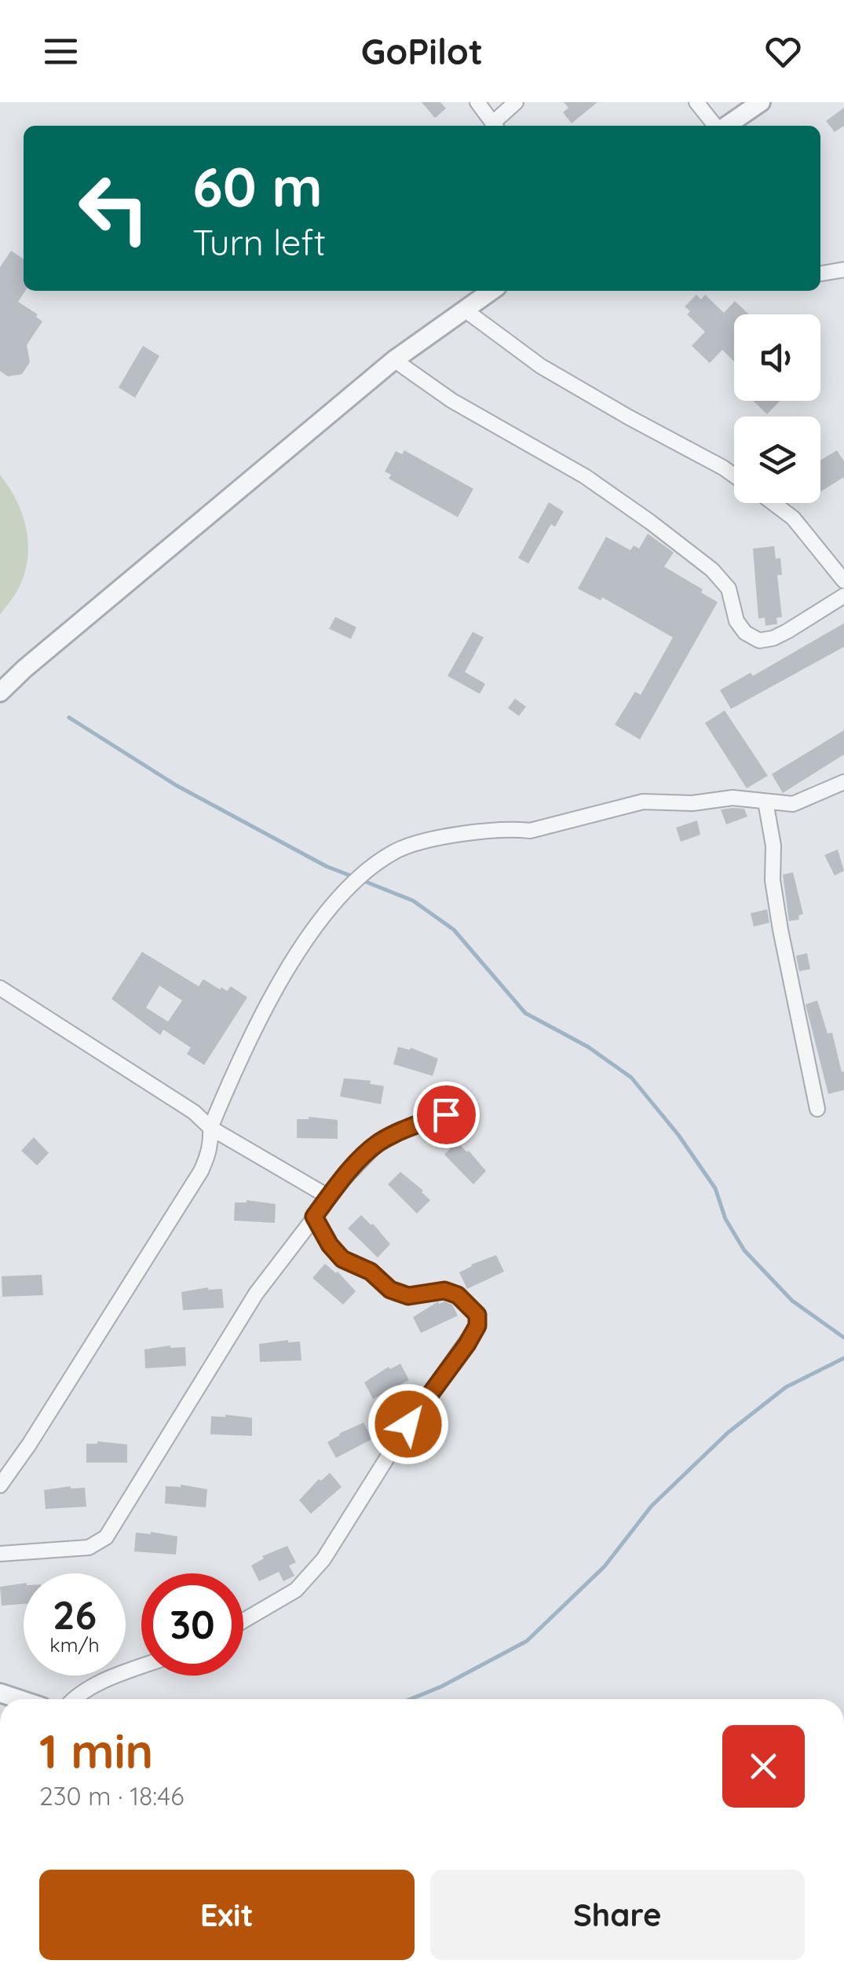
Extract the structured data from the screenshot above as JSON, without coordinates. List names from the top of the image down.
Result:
{
  "page": {
    "header": "GoPilot",
    "turn": ["60 m", "Turn left"],
    "speed": "26 km/h",
    "limit": "30",
    "heading": ["1 min", "230 m · 18:46"],
    "buttons": ["Exit", "Share"]
  }
}
